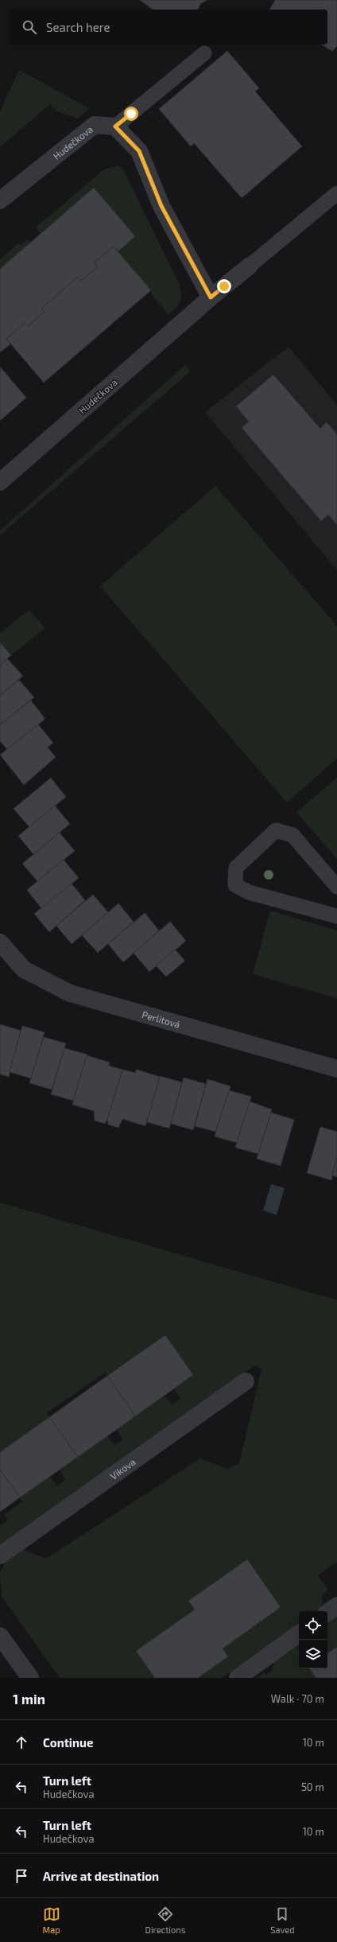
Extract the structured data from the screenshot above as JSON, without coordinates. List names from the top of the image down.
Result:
{
  "streets": {
    "street": ["Hudečkova", "Perlitová", "Vikova"]
  },
  "page": {
    "search": "Search here",
    "heading": ["1 min", "Walk · 70 m"],
    "list": [
      ["Continue", "10 m"],
      ["Turn left", "Hudečkova", "50 m"],
      ["Turn left", "Hudečkova", "10 m"],
      "Arrive at destination"
    ],
    "nav": ["Map", "Directions", "Saved"]
  }
}
